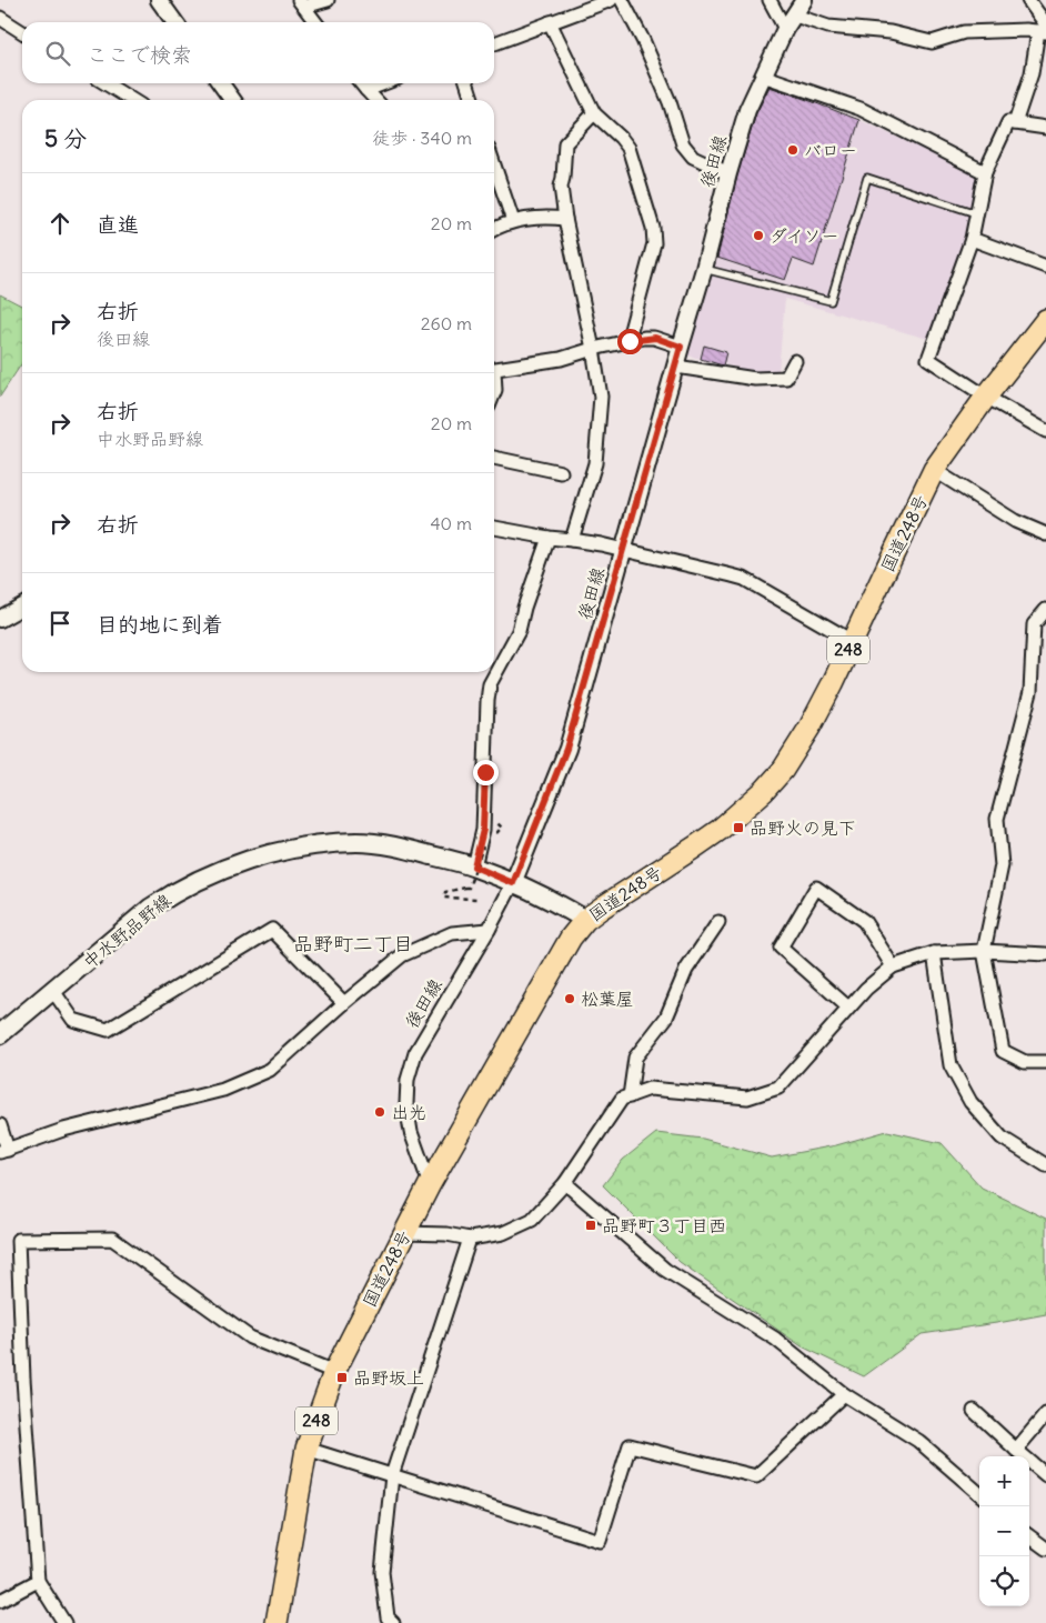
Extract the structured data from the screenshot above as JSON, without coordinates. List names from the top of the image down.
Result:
{
  "streets": {
    "highway": ["国道248号", "248"],
    "main road": ["中水野品野線"],
    "street": ["後田線"]
  },
  "crossings": [
    ["後田線", "国道248号"],
    ["後田線", "中水野品野線"],
    ["国道248号", "中水野品野線"]
  ],
  "districts": ["品野町二丁目"],
  "places": {
    "other": [
      "バロー",
      "ダイソー",
      "松葉屋",
      "出光"
    ],
    "transit": ["品野火の見下", "品野町３丁目西", "品野坂上"]
  },
  "page": {
    "search": "ここで検索",
    "heading": ["5 分", "徒歩 · 340 m"],
    "list": [
      ["直進", "20 m"],
      ["右折", "後田線", "260 m"],
      ["右折", "中水野品野線", "20 m"],
      ["右折", "40 m"],
      "目的地に到着"
    ],
    "map_buttons": ["+", "−"]
  }
}
